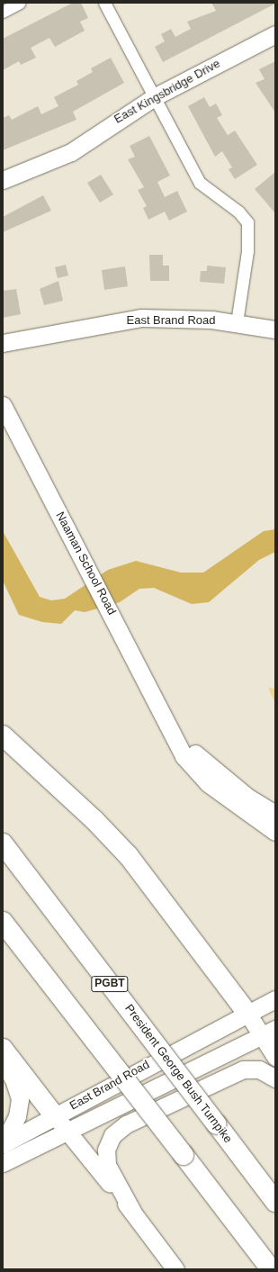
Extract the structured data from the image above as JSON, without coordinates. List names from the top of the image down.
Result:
{
  "streets": {
    "highway": ["PGBT", "President George Bush Turnpike"],
    "main road": ["East Kingsbridge Drive", "East Brand Road", "Naaman School Road"]
  }
}
